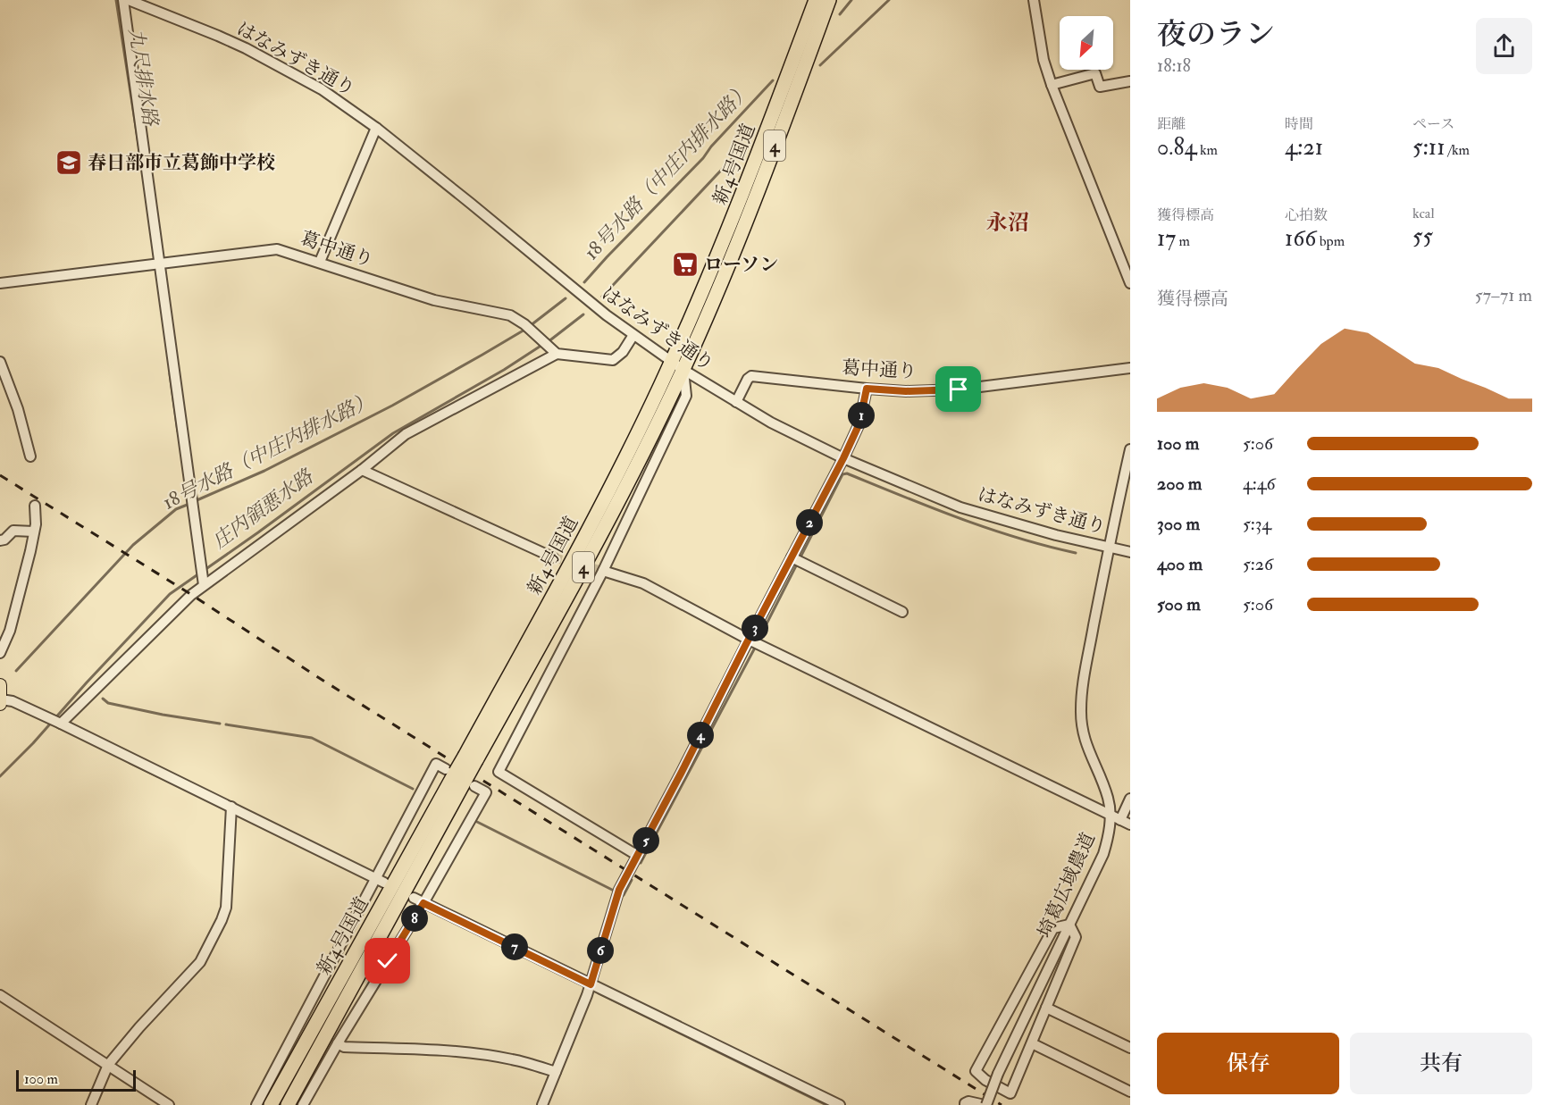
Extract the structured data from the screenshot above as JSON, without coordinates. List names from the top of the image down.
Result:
{
  "streets": {
    "highway": ["4", "新4号国道"],
    "street": ["はなみずき通り", "葛中通り", "埼葛広域農道"]
  },
  "crossings": [
    ["はなみずき通り", "新4号国道"],
    ["はなみずき通り", "葛中通り"],
    ["はなみずき通り", "埼葛広域農道"]
  ],
  "districts": ["永沼"],
  "water": ["九尺排水路", "18号水路（中庄内排水路）", "庄内領悪水路"],
  "places": {
    "school or university": ["春日部市立葛飾中学校"],
    "supermarket": ["ローソン"]
  },
  "scale_bar": "100 m",
  "north": "bottom left",
  "page": {
    "heading": ["夜のラン", "18:18"],
    "stats": [
      ["距離", "0.84 km"],
      ["時間", "4:21"],
      ["ペース", "5:11 /km"],
      ["獲得標高", "17 m"],
      ["心拍数", "166 bpm"],
      ["kcal", "55"]
    ],
    "chart": ["獲得標高", "57–71 m"],
    "pins": [
      "1",
      "2",
      "3",
      "4",
      "5",
      "8",
      "7",
      "6"
    ],
    "list": [
      {
        "name": "100 m",
        "note": "5:06"
      },
      {
        "name": "200 m",
        "note": "4:46"
      },
      {
        "name": "300 m",
        "note": "5:34"
      },
      {
        "name": "400 m",
        "note": "5:26"
      },
      {
        "name": "500 m",
        "note": "5:06"
      }
    ],
    "buttons": ["保存", "共有"],
    "scale": "100 m"
  }
}
